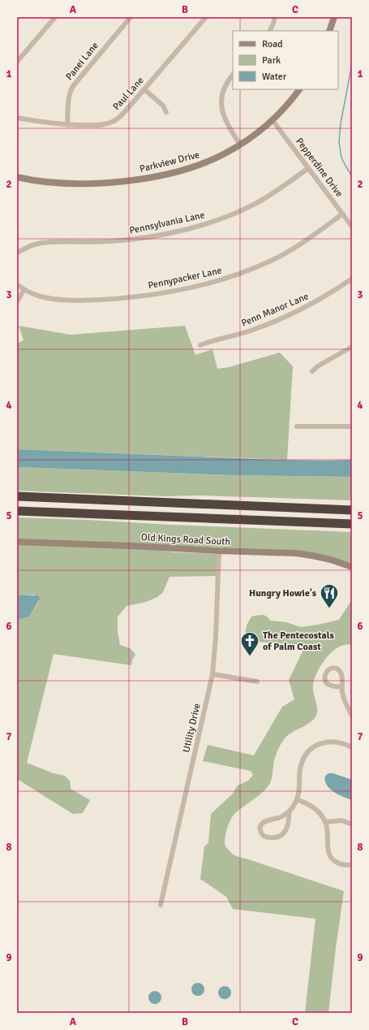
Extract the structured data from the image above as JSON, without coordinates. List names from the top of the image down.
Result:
{
  "streets": {
    "street": [
      "Panei Lane",
      "Paul Lane",
      "Parkview Drive",
      "Pepperdine Drive",
      "Pennsylvania Lane",
      "Pennypacker Lane",
      "Penn Manor Lane",
      "Old Kings Road South",
      "Utility Drive"
    ]
  },
  "crossings": [
    ["Panei Lane", "Paul Lane"],
    ["Parkview Drive", "Pepperdine Drive"],
    ["Pepperdine Drive", "Pennsylvania Lane"],
    ["Pepperdine Drive", "Pennypacker Lane"],
    ["Old Kings Road South", "Utility Drive"]
  ],
  "places": {
    "restaurant": ["Hungry Howie's"],
    "church": ["The Pentecostals of Palm Coast"]
  },
  "legend": ["Road", "Park", "Water"],
  "grid": {
    "columns": ["A", "B", "C"],
    "rows": [
      "1",
      "2",
      "3",
      "4",
      "5",
      "6",
      "7",
      "8",
      "9"
    ]
  }
}
